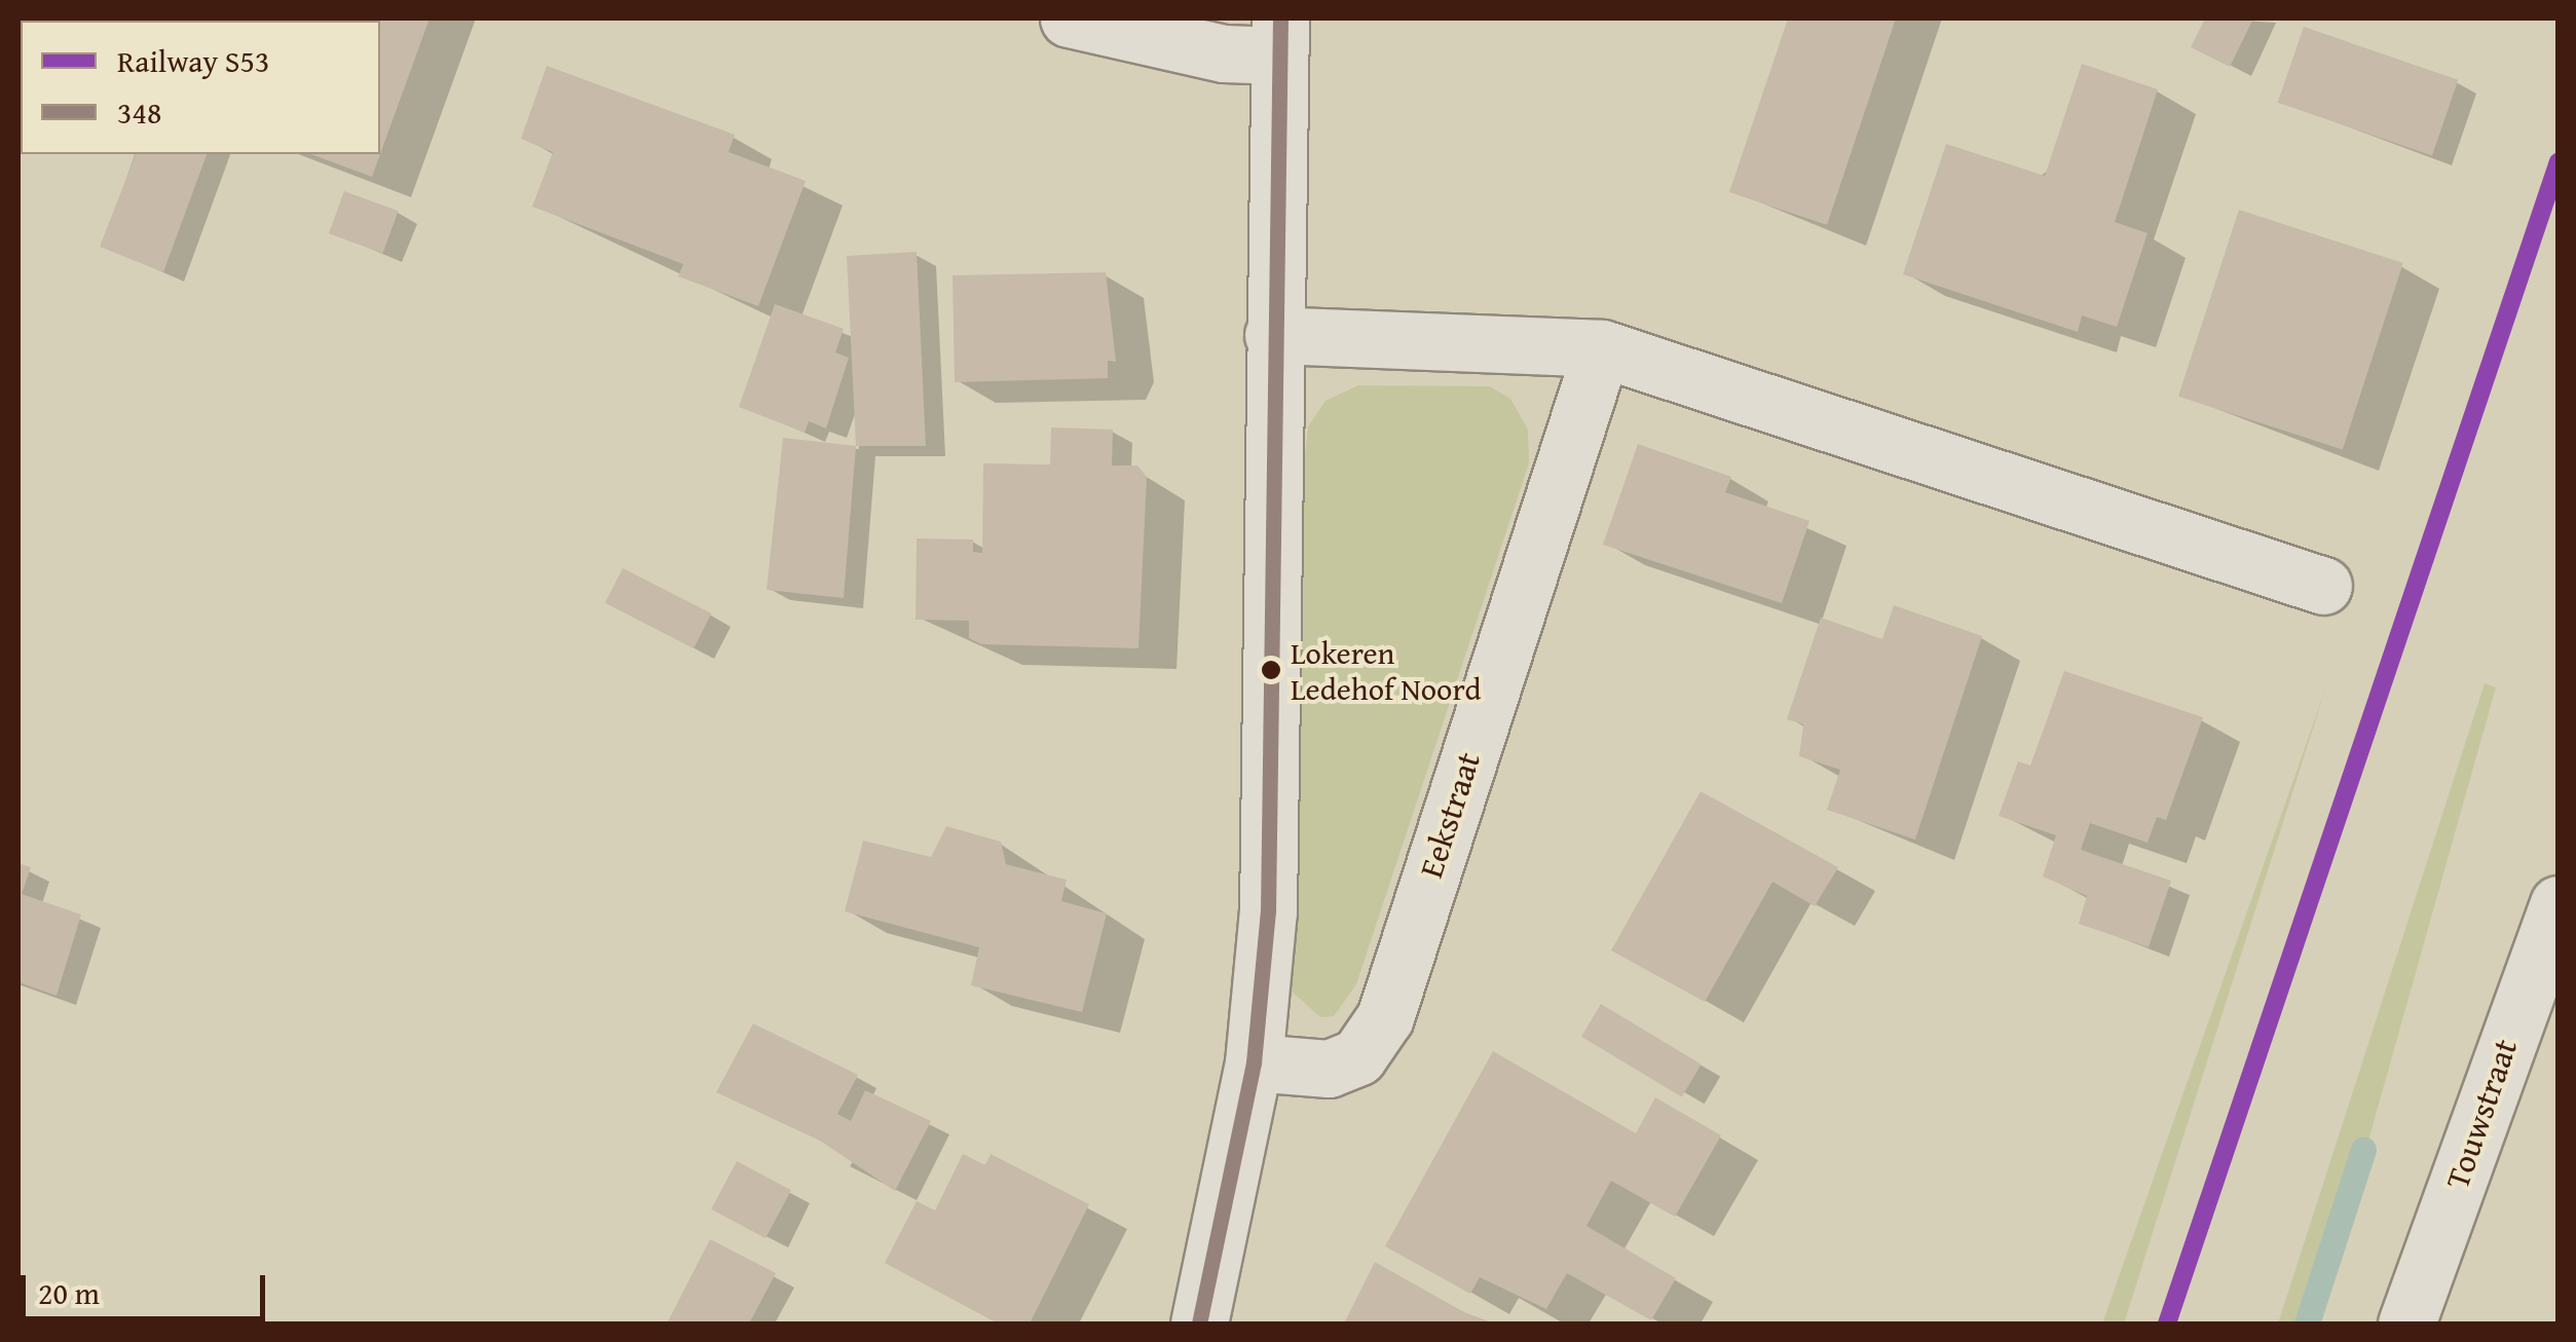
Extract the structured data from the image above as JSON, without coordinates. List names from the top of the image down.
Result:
{
  "streets": {
    "street": ["Eekstraat", "Touwstraat"]
  },
  "places": ["Lokeren Ledehof Noord"],
  "lines": ["transit line 348", "rail line S53"],
  "legend": ["Railway S53", "348"],
  "scale_bar": "20 m"
}
